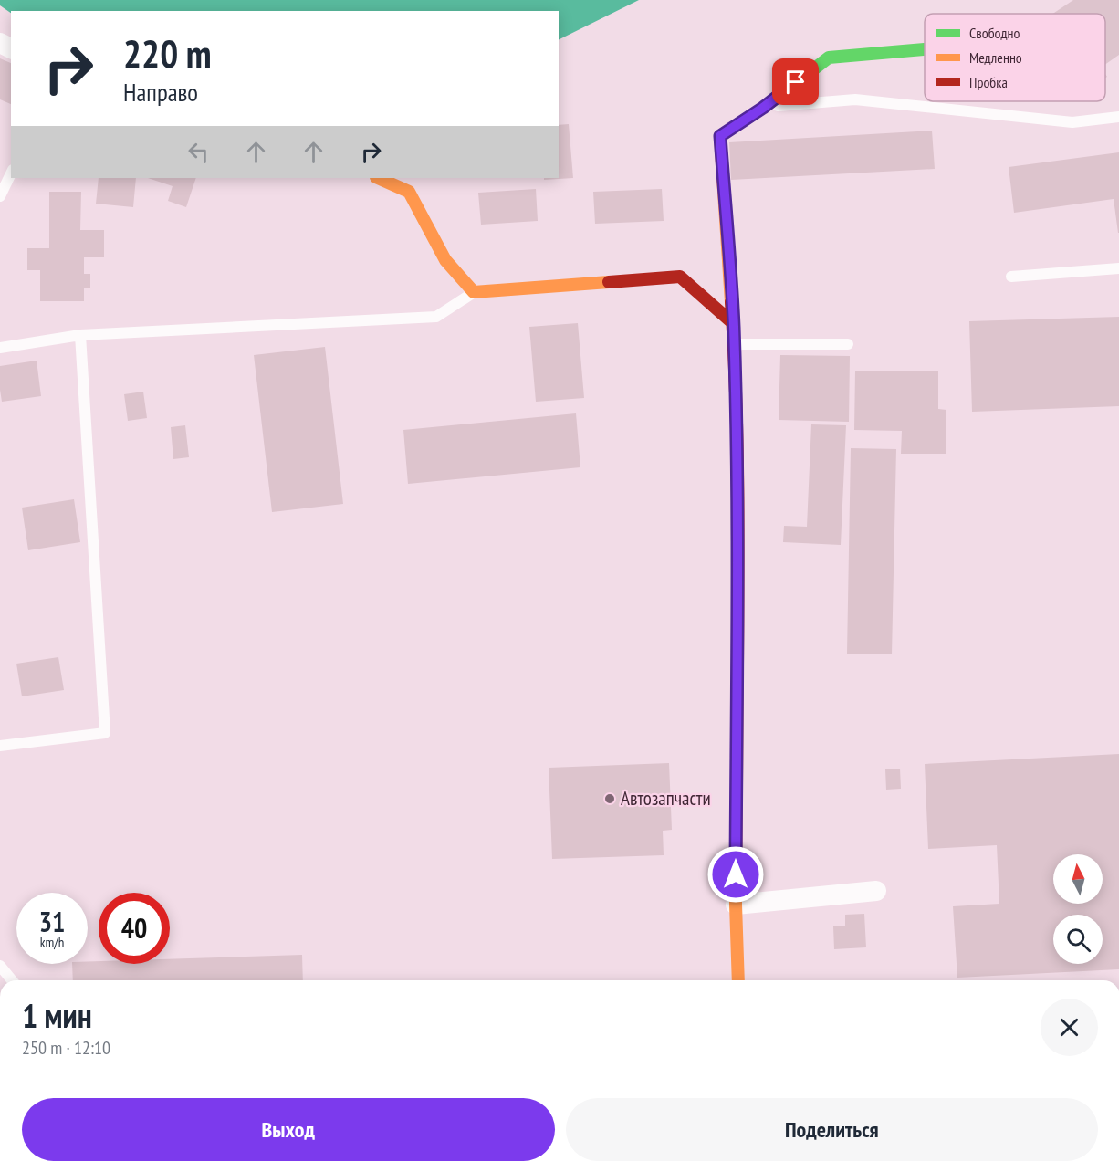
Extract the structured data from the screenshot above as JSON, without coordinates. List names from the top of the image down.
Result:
{
  "places": ["Автозапчасти"],
  "legend": ["Свободно", "Медленно", "Пробка"],
  "north": "top",
  "page": {
    "turn": ["220 m", "Направо"],
    "speed": "31 km/h",
    "limit": "40",
    "heading": ["1 мин", "250 m · 12:10"],
    "buttons": ["Выход", "Поделиться"]
  }
}
